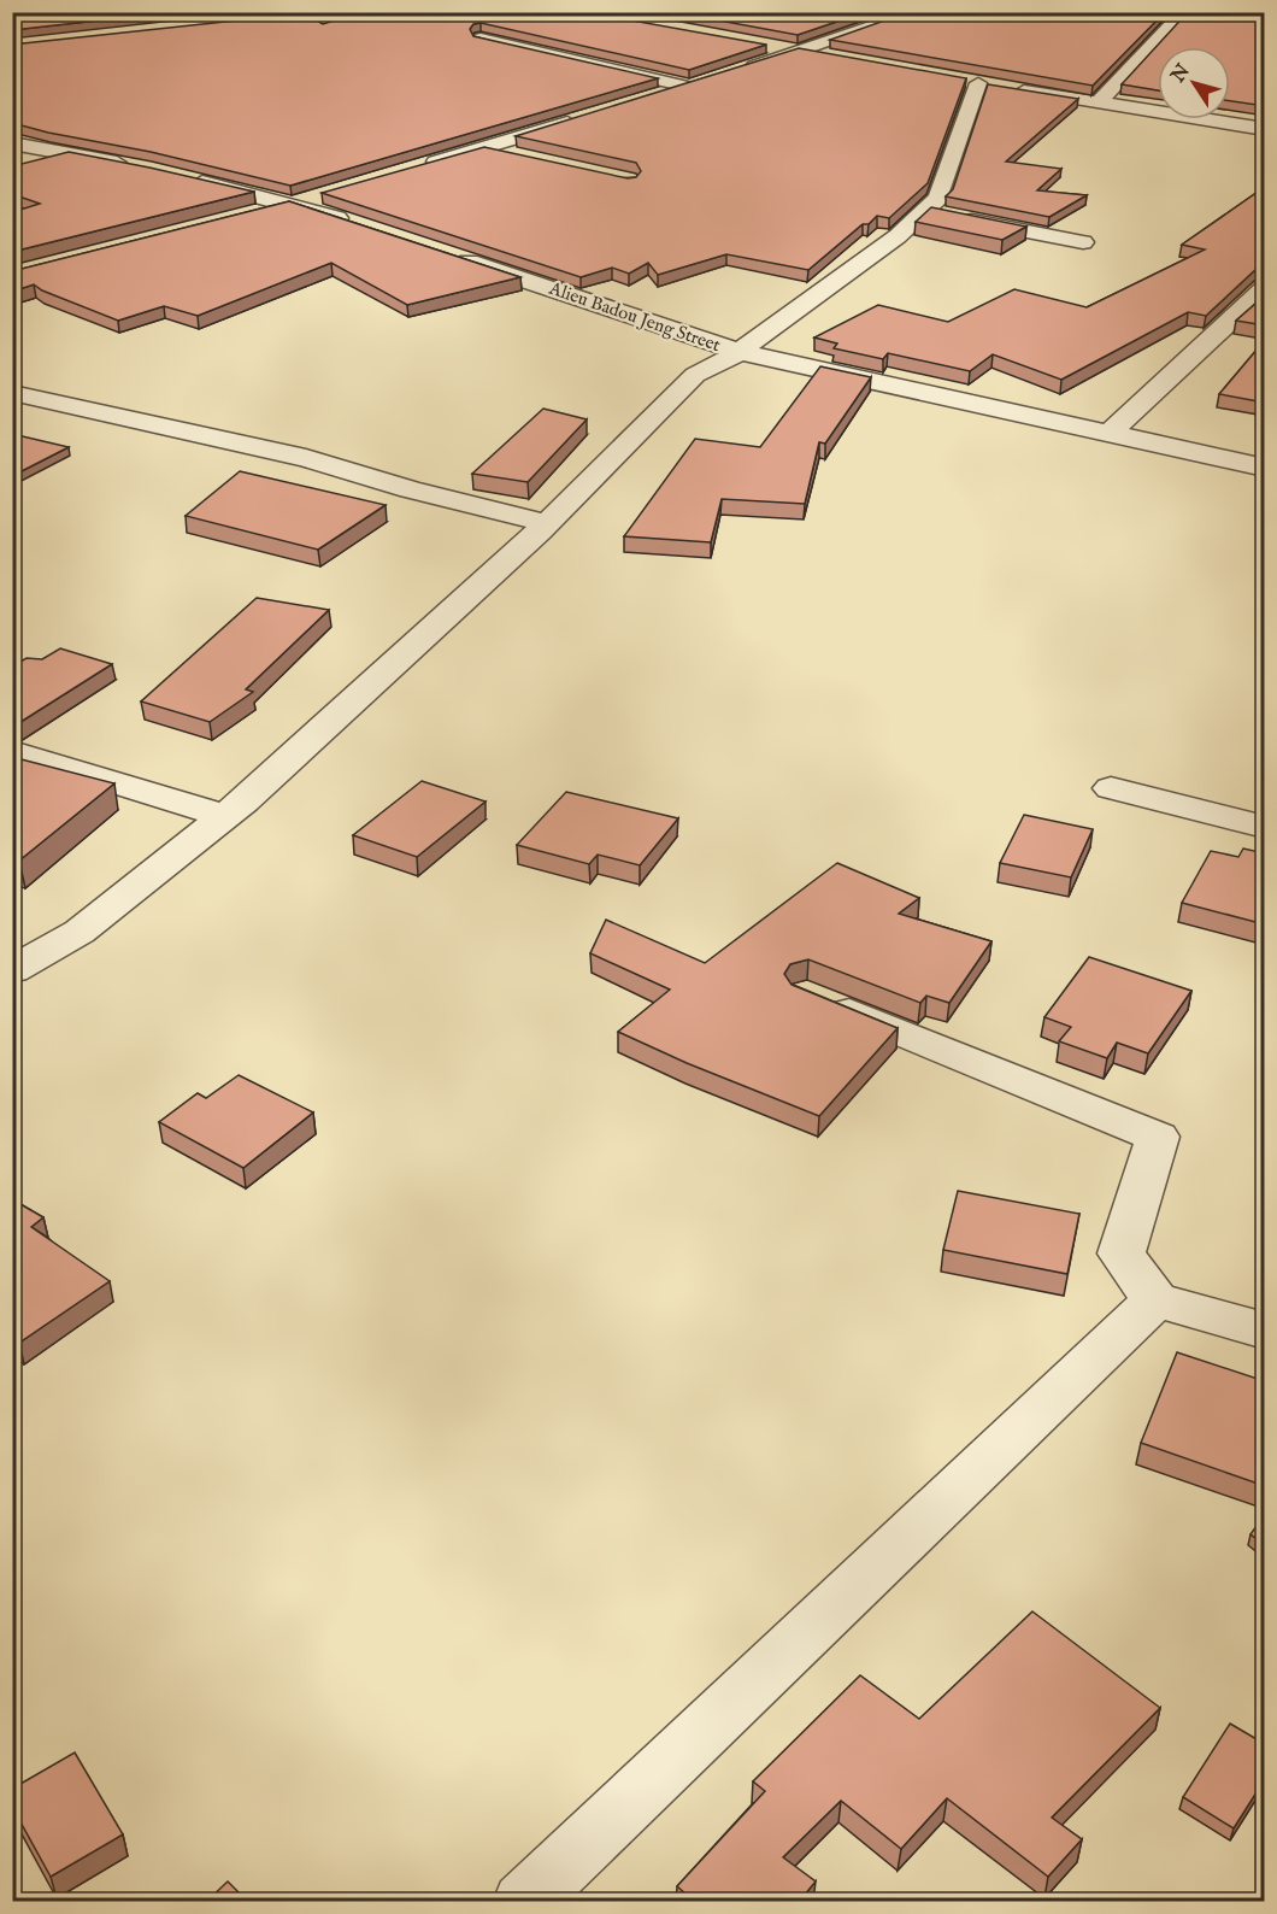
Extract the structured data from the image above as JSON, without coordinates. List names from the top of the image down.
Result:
{
  "streets": {
    "street": ["Alieu Badou Jeng Street"]
  },
  "north": "top left"
}
